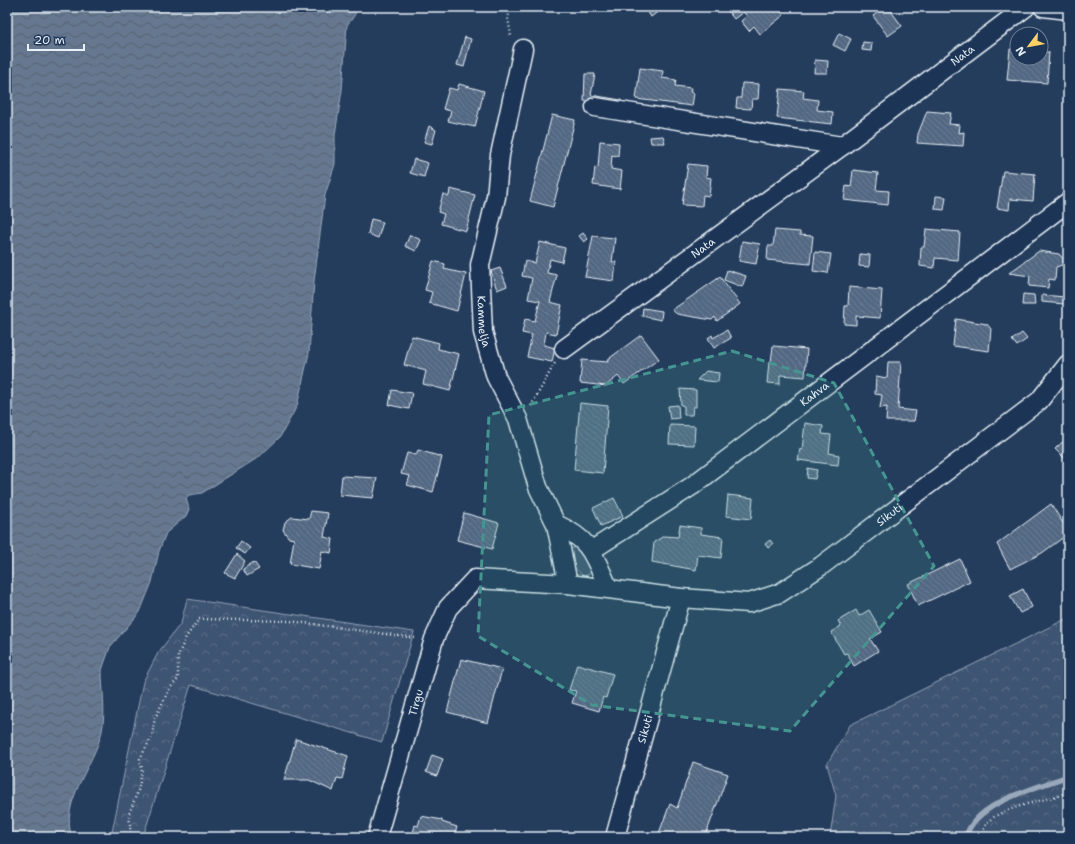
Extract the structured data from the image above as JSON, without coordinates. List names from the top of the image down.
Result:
{
  "streets": {
    "street": [
      "Nata",
      "Kammelja",
      "Kahva",
      "Sikuti",
      "Tirgu"
    ]
  },
  "crossings": [
    ["Kammelja", "Tirgu"]
  ],
  "scale_bar": "20 m",
  "north": "bottom left"
}
